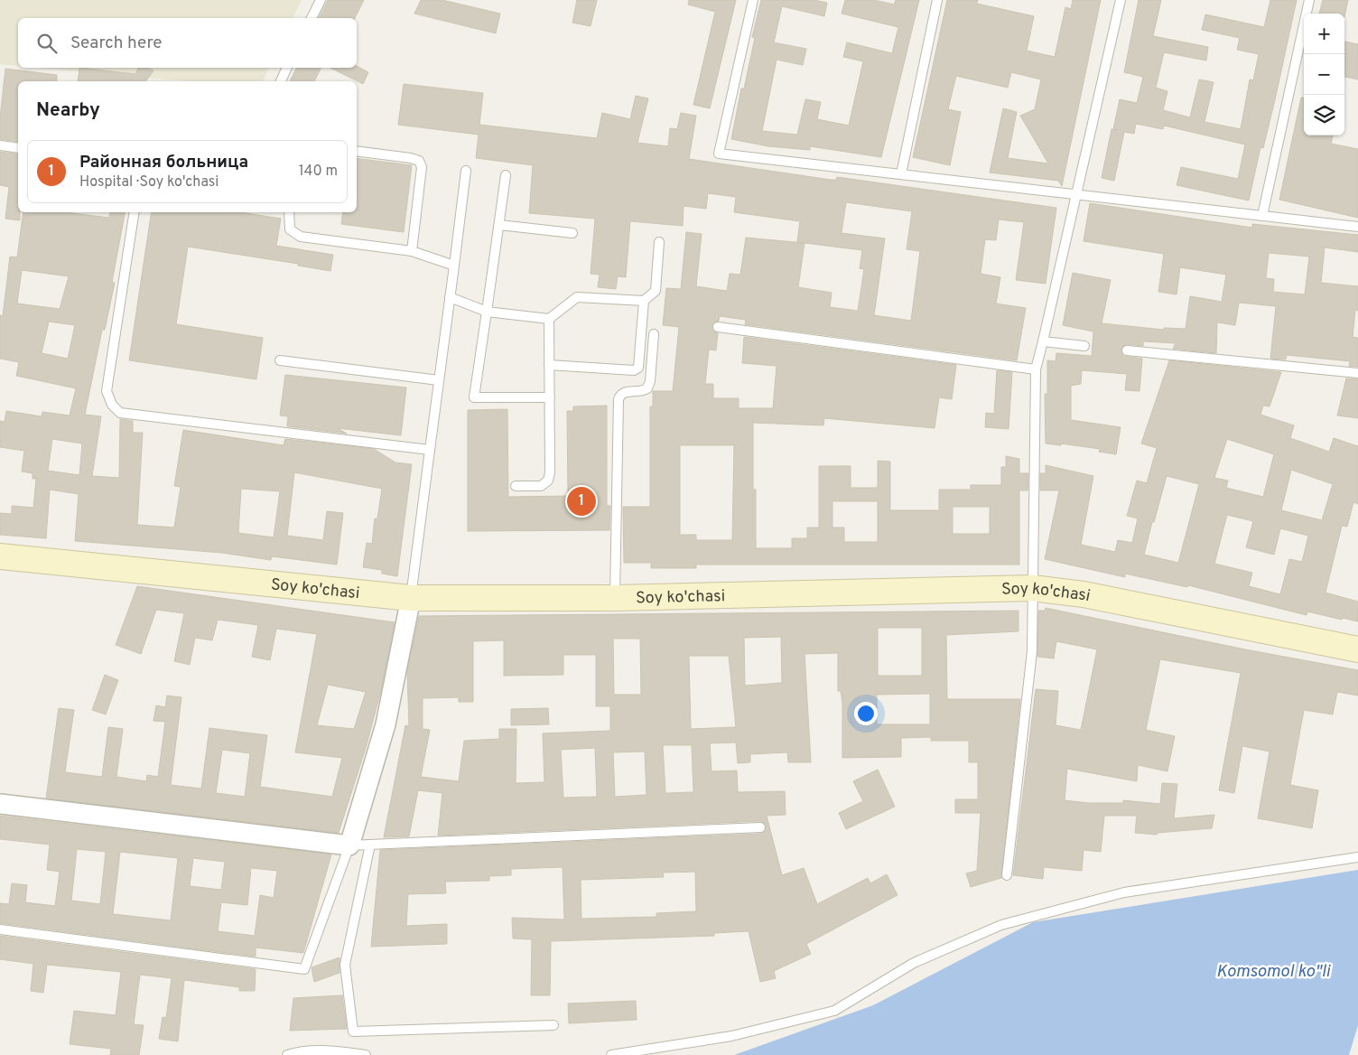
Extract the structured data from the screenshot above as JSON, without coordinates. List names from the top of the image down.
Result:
{
  "streets": {
    "main road": ["Soy ko'chasi"]
  },
  "water": ["Komsomol ko\"li"],
  "page": {
    "map_buttons": ["+", "−"],
    "search": "Search here",
    "heading": "Nearby",
    "list": [
      {
        "mark": "1",
        "name": "Районная больница",
        "note": "Hospital · Soy ko'chasi",
        "value": "140 m"
      }
    ],
    "pins": "1"
  }
}
